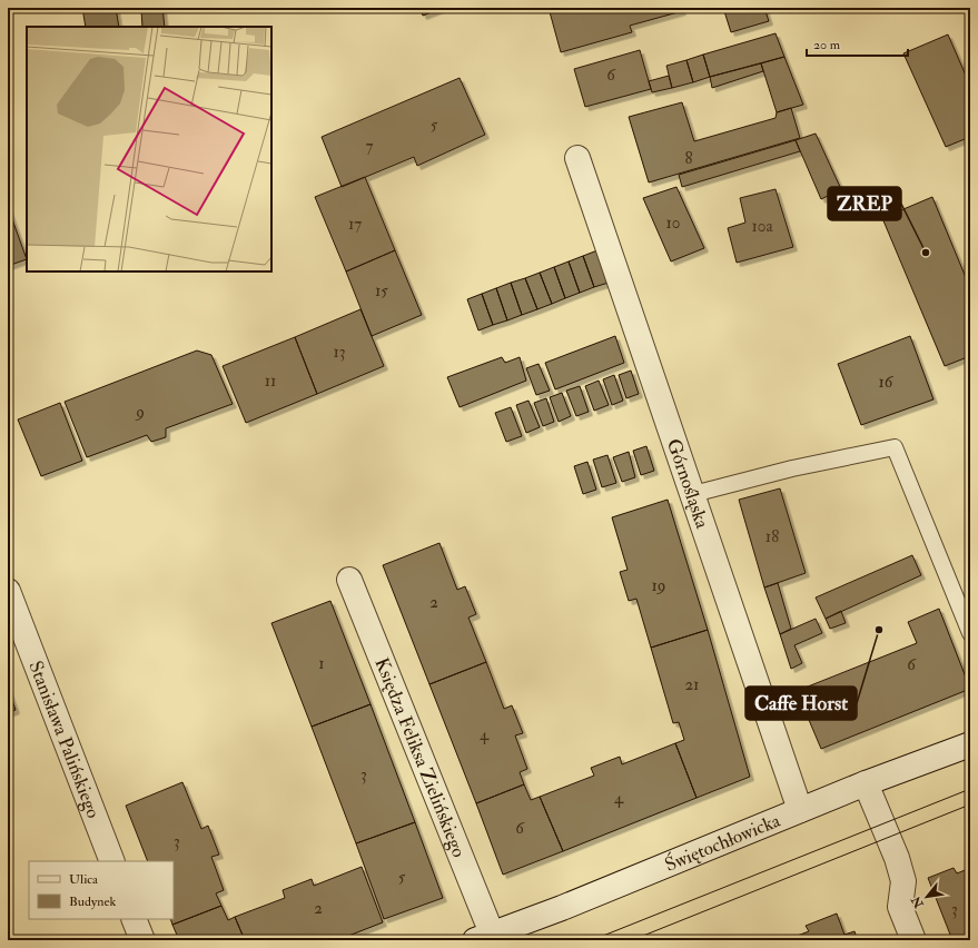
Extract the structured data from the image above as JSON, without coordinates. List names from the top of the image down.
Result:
{
  "streets": {
    "street": [
      "Górnośląska",
      "Stanisława Palińskiego",
      "Księdza Feliksa Zielińskiego",
      "Świętochłowicka"
    ]
  },
  "crossings": [
    ["Górnośląska", "Świętochłowicka"],
    ["Księdza Feliksa Zielińskiego", "Świętochłowicka"]
  ],
  "places": ["ZREP", "Caffe Horst"],
  "house_numbers": [
    "6",
    "5",
    "7",
    "8",
    "10",
    "17",
    "10a",
    "15",
    "13",
    "11",
    "16",
    "9",
    "18",
    "19",
    "2",
    "1",
    "6",
    "21",
    "4",
    "3",
    "4",
    "6",
    "3",
    "5",
    "2",
    "3"
  ],
  "legend": ["Ulica", "Budynek"],
  "scale_bar": "20 m",
  "north": "bottom left"
}
